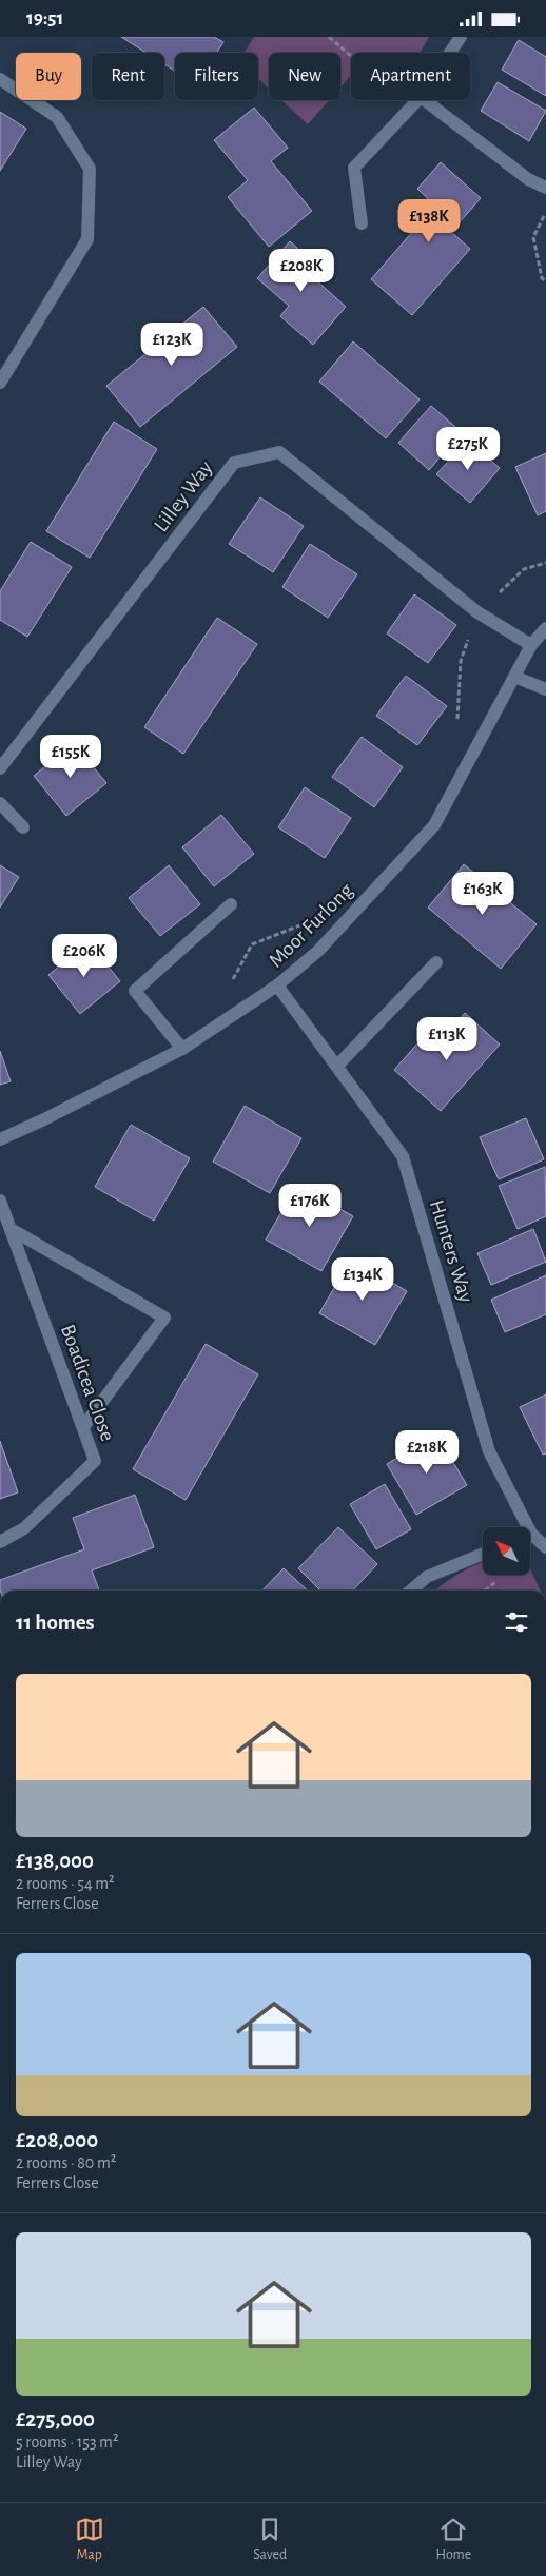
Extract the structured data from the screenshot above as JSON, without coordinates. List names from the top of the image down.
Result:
{
  "streets": {
    "street": [
      "Lilley Way",
      "Moor Furlong",
      "Hunters Way",
      "Boadicea Close"
    ]
  },
  "crossings": [
    ["Lilley Way", "Moor Furlong"],
    ["Moor Furlong", "Hunters Way"]
  ],
  "north": "top left",
  "page": {
    "status": "19:51",
    "chip": [
      "Buy",
      "Rent",
      "Filters",
      "New",
      "Apartment"
    ],
    "price": [
      "£138K",
      "£208K",
      "£123K",
      "£275K",
      "£155K",
      "£163K",
      "£206K",
      "£113K",
      "£176K",
      "£134K",
      "£218K"
    ],
    "heading": "11 homes",
    "list": [
      {
        "name": "£138,000",
        "note": "2 rooms · 54 m² · Ferrers Close"
      },
      {
        "name": "£208,000",
        "note": "2 rooms · 80 m² · Ferrers Close"
      },
      {
        "name": "£275,000",
        "note": "5 rooms · 153 m² · Lilley Way"
      }
    ],
    "tabs": ["Map", "Saved", "Home"]
  }
}
